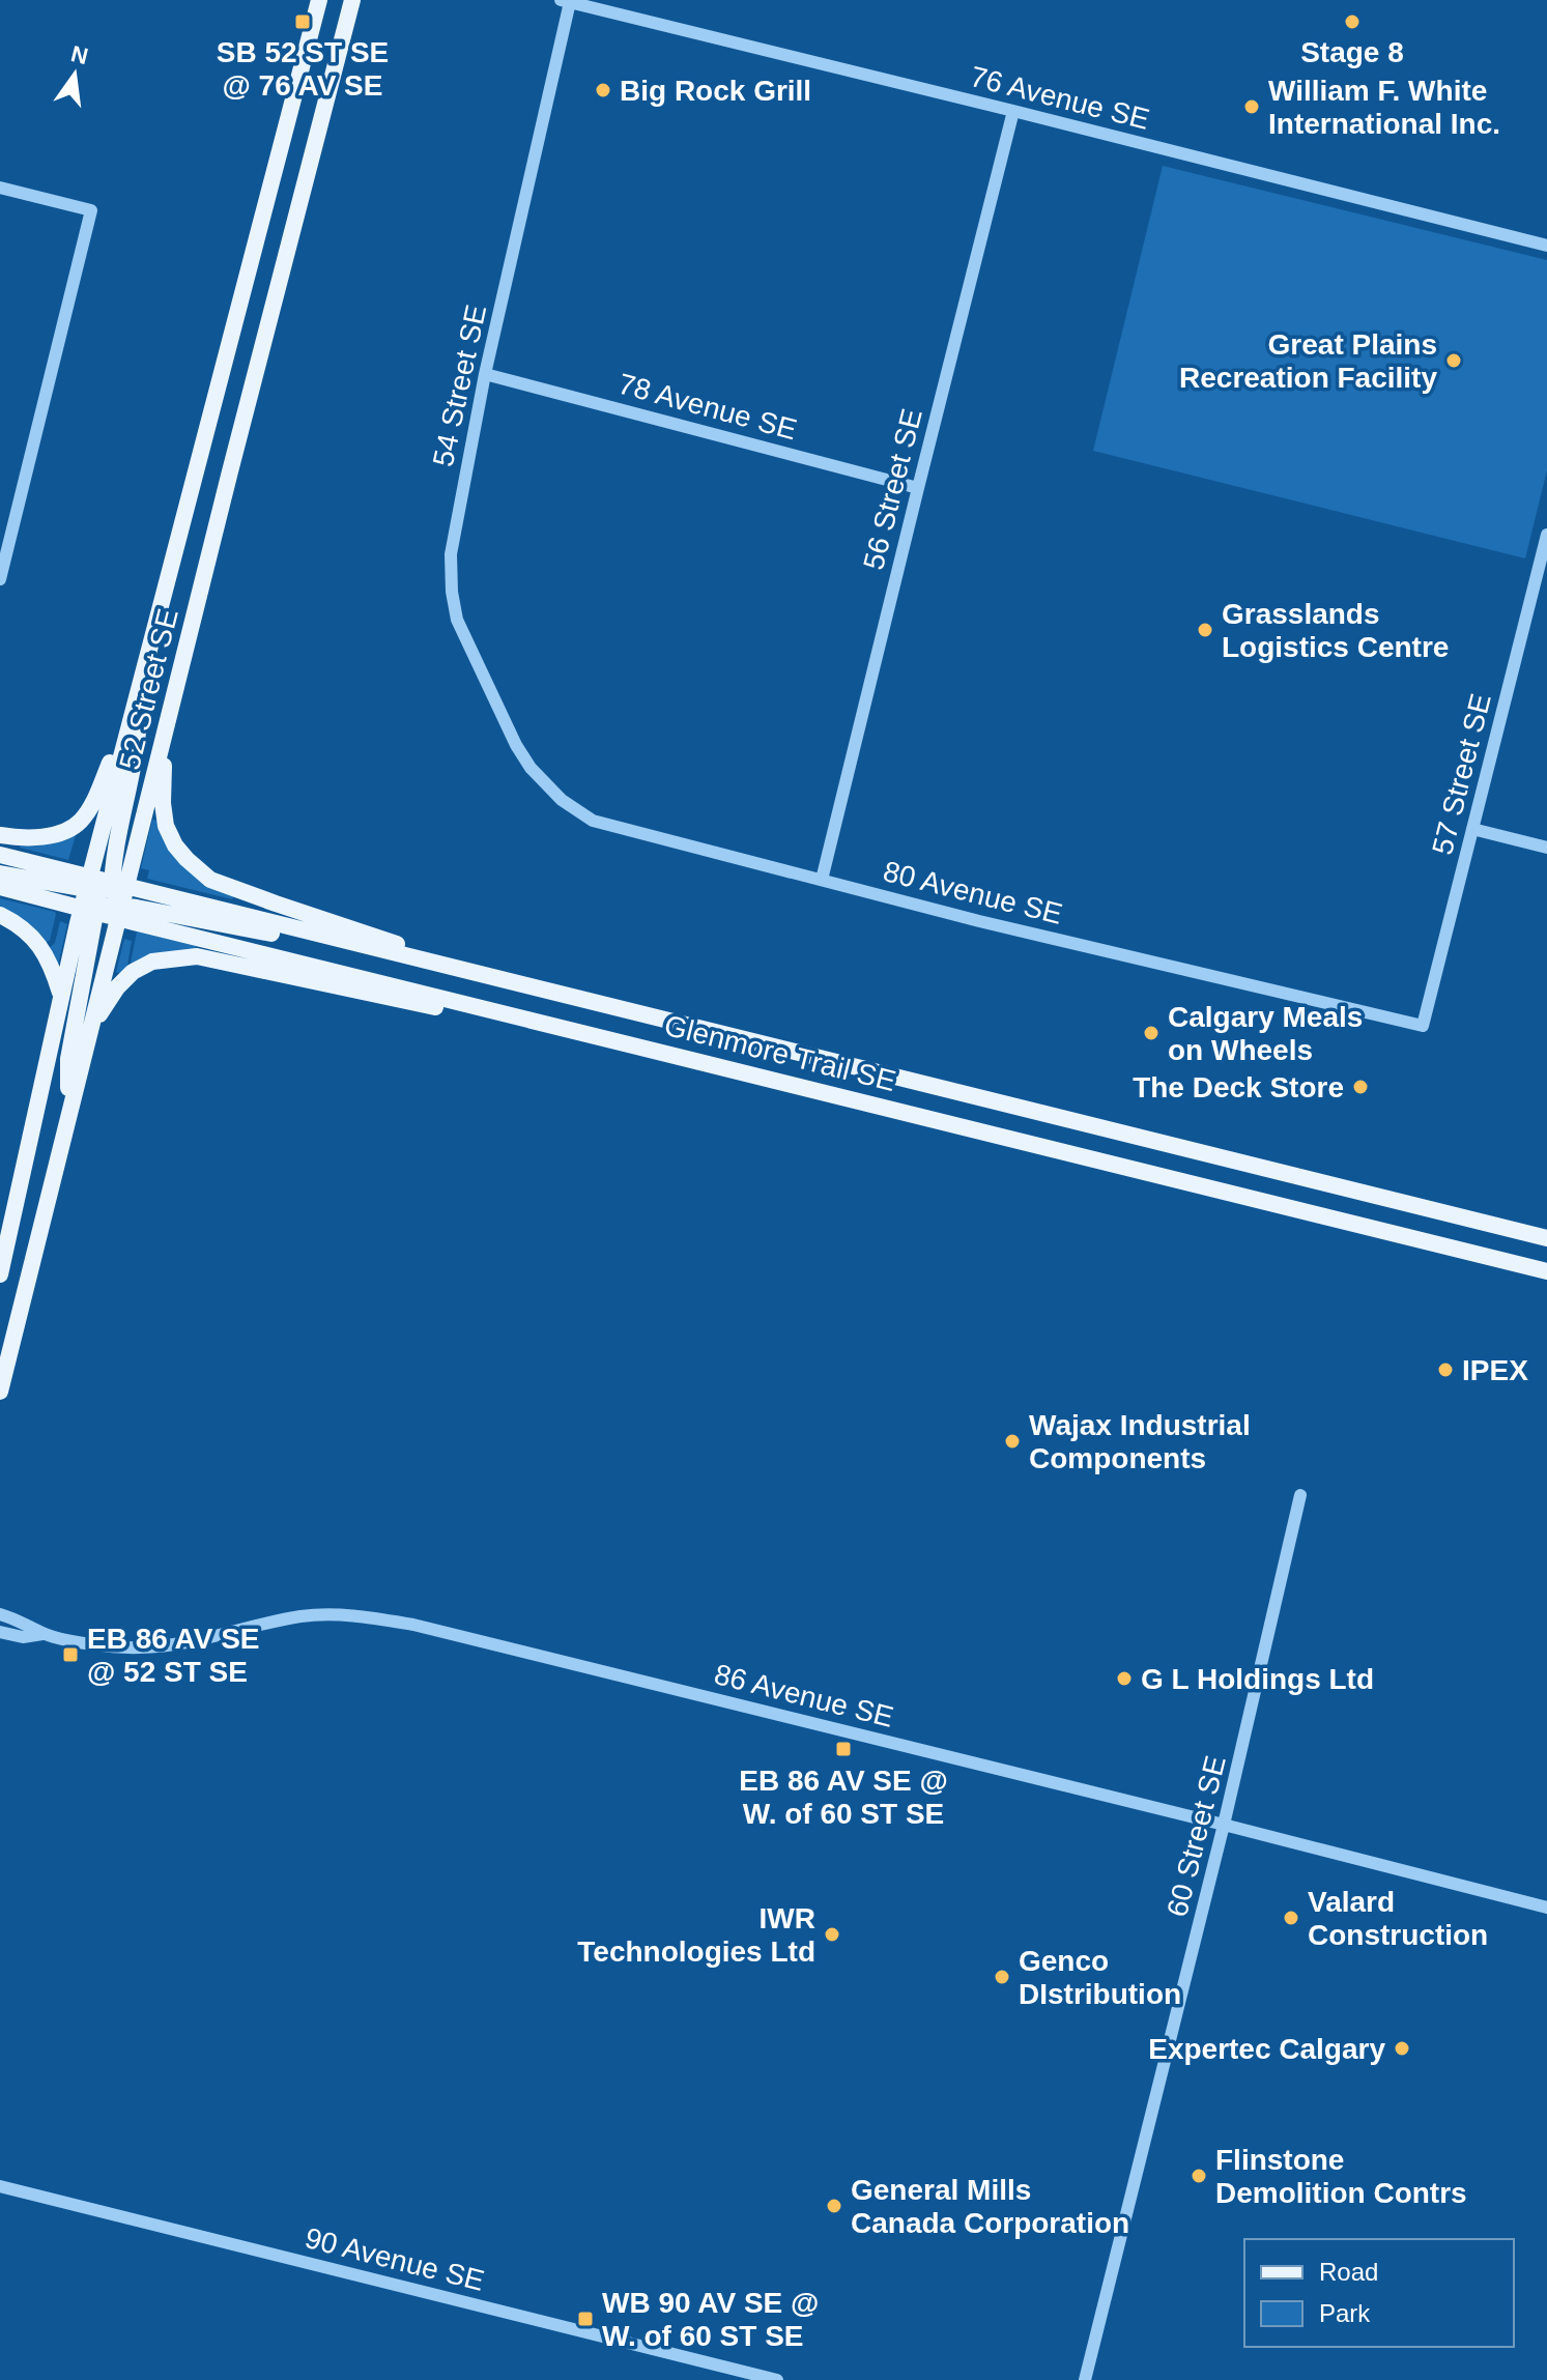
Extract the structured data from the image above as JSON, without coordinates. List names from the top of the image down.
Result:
{
  "streets": {
    "main road": ["52 Street SE", "Glenmore Trail SE"],
    "street": [
      "76 Avenue SE",
      "54 Street SE",
      "78 Avenue SE",
      "56 Street SE",
      "57 Street SE",
      "80 Avenue SE",
      "86 Avenue SE",
      "60 Street SE",
      "90 Avenue SE"
    ]
  },
  "crossings": [
    ["76 Avenue SE", "54 Street SE"],
    ["76 Avenue SE", "56 Street SE"],
    ["54 Street SE", "78 Avenue SE"],
    ["54 Street SE", "80 Avenue SE"],
    ["78 Avenue SE", "56 Street SE"],
    ["56 Street SE", "80 Avenue SE"],
    ["52 Street SE", "Glenmore Trail SE"],
    ["57 Street SE", "80 Avenue SE"],
    ["86 Avenue SE", "60 Street SE"]
  ],
  "places": {
    "transit": [
      "SB 52 ST SE @ 76 AV SE",
      "EB 86 AV SE @ 52 ST SE",
      "EB 86 AV SE @ W. of 60 ST SE",
      "WB 90 AV SE @ W. of 60 ST SE"
    ],
    "other": [
      "Stage 8",
      "Big Rock Grill",
      "William F. White International Inc.",
      "Great Plains Recreation Facility",
      "Grasslands Logistics Centre",
      "Calgary Meals on Wheels",
      "The Deck Store",
      "IPEX",
      "Wajax Industrial Components",
      "G L Holdings Ltd",
      "Valard Construction",
      "IWR Technologies Ltd",
      "Genco DIstribution",
      "Expertec Calgary",
      "Flinstone Demolition Contrs",
      "General Mills Canada Corporation"
    ]
  },
  "legend": ["Road", "Park"],
  "north": "top"
}
